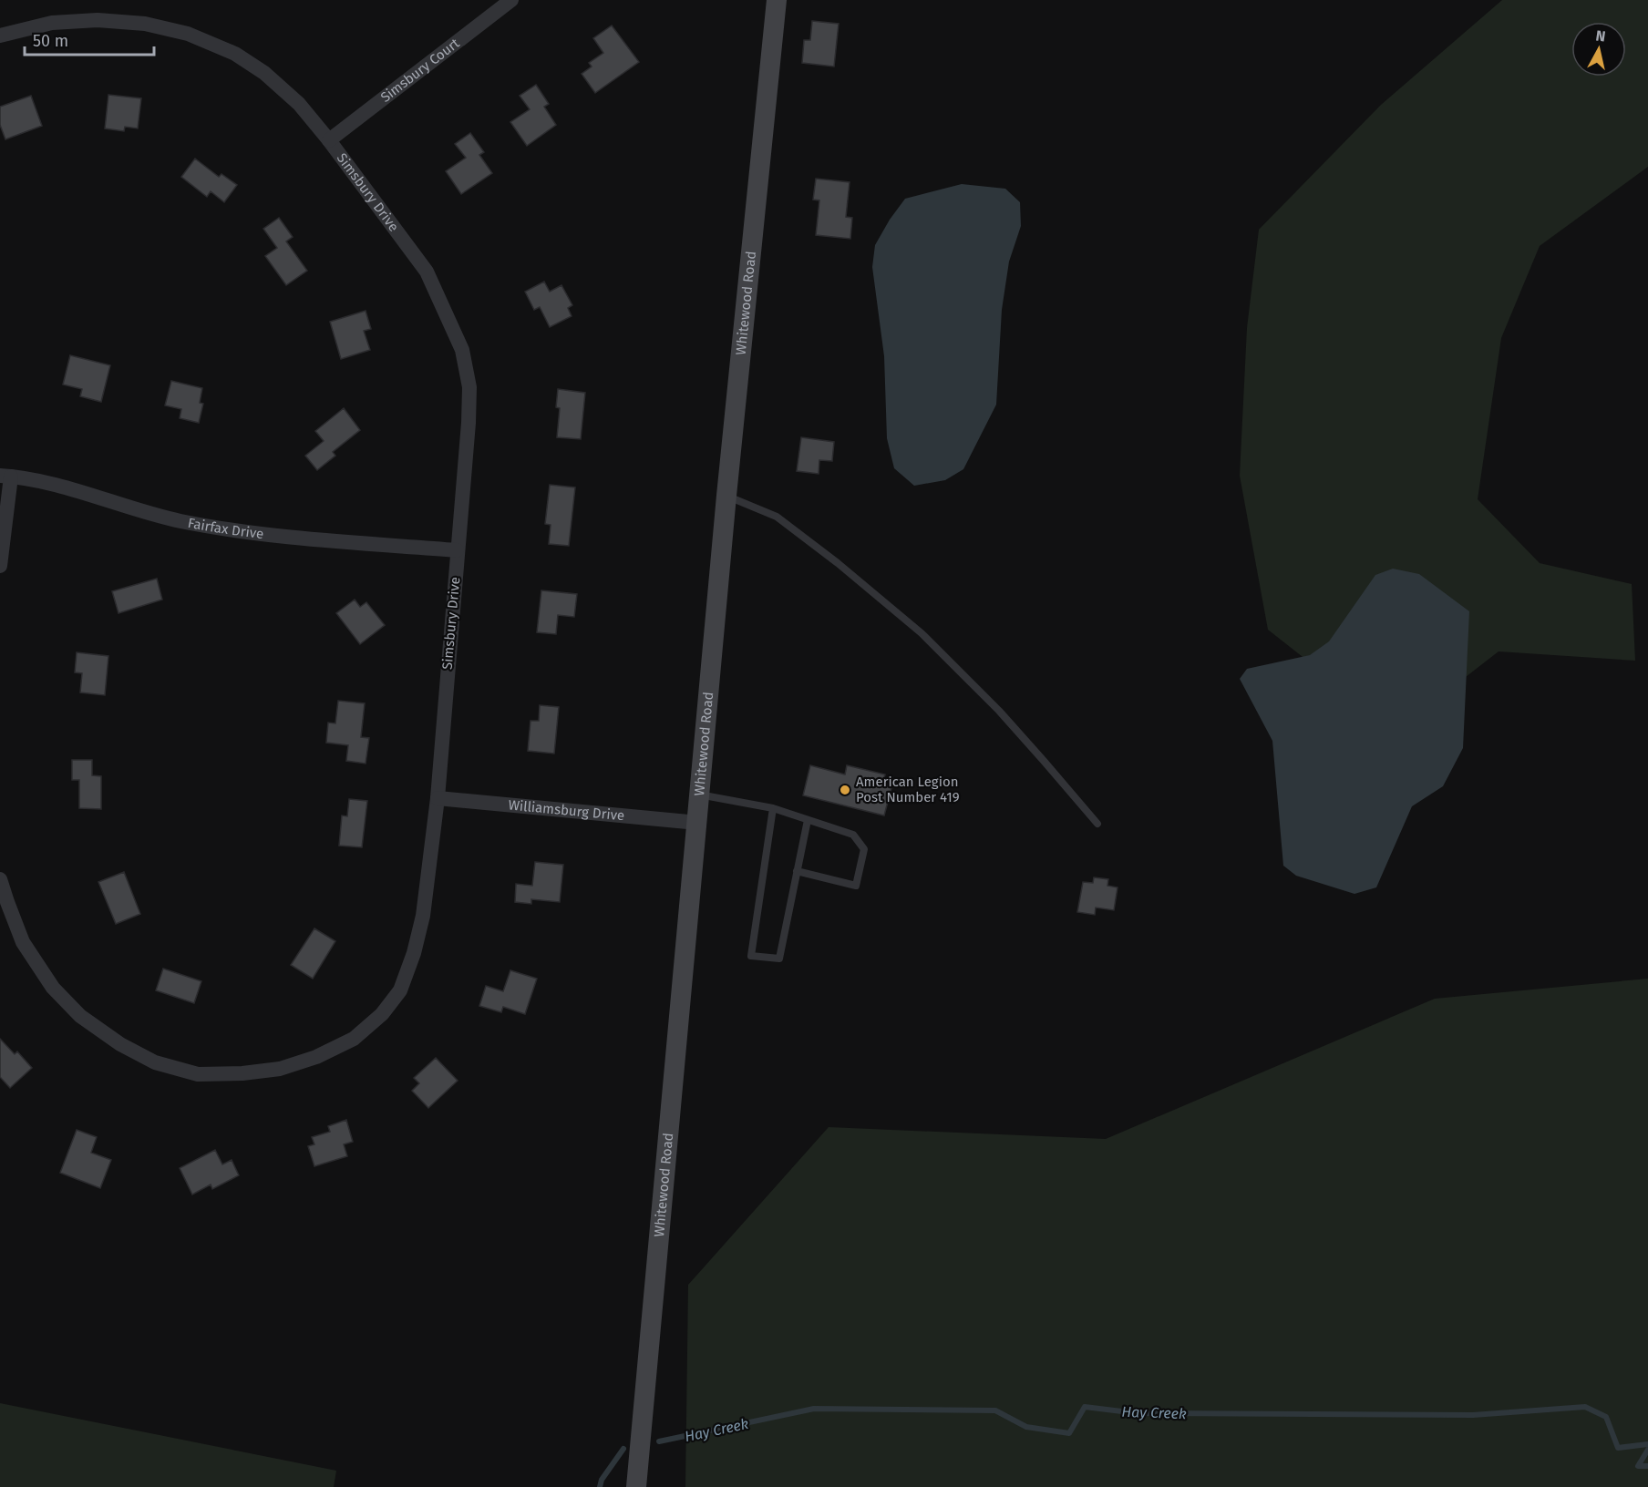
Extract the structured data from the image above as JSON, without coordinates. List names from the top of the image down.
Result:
{
  "streets": {
    "street": [
      "Simsbury Court",
      "Simsbury Drive",
      "Whitewood Road",
      "Fairfax Drive",
      "Williamsburg Drive"
    ]
  },
  "crossings": [
    ["Simsbury Court", "Simsbury Drive"],
    ["Simsbury Drive", "Fairfax Drive"],
    ["Simsbury Drive", "Williamsburg Drive"],
    ["Whitewood Road", "Williamsburg Drive"]
  ],
  "water": ["Hay Creek"],
  "places": ["American Legion Post Number 419"],
  "scale_bar": "50 m",
  "north": "top"
}
